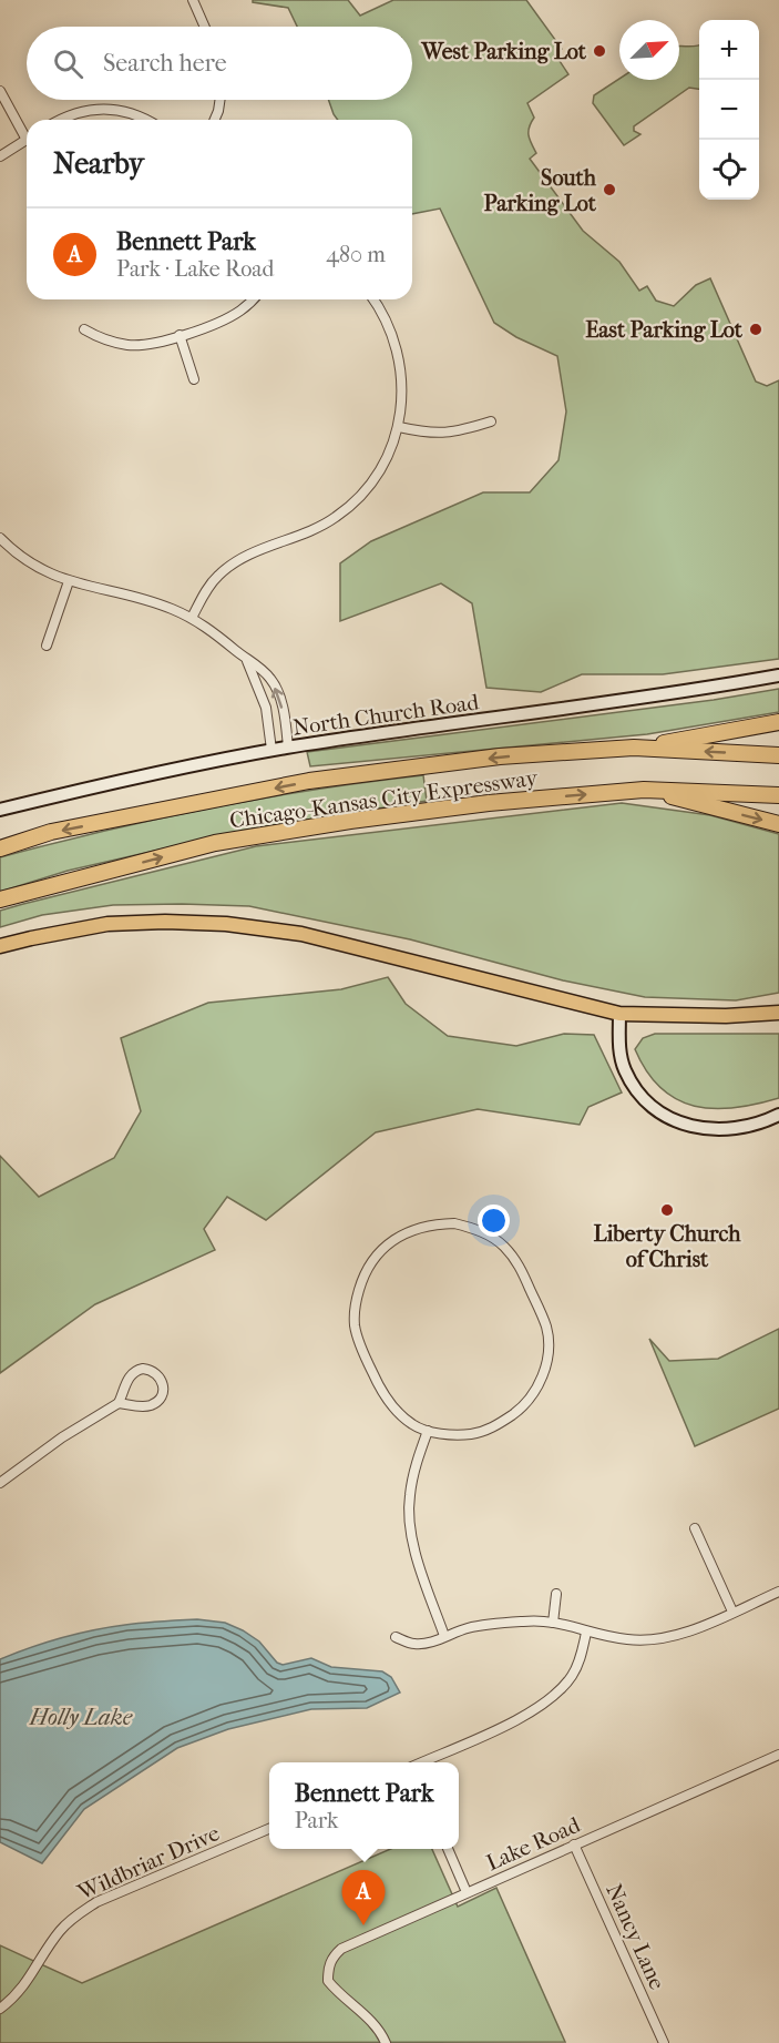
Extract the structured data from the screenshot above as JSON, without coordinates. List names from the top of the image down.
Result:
{
  "streets": {
    "highway": ["Chicago-Kansas City Expressway"],
    "main road": ["North Church Road"],
    "street": ["Lake Road", "Wildbriar Drive", "Nancy Lane"]
  },
  "crossings": [
    ["Lake Road", "Nancy Lane"]
  ],
  "water": ["Holly Lake"],
  "places": [
    "West Parking Lot",
    "South Parking Lot",
    "East Parking Lot",
    "Liberty Church of Christ"
  ],
  "north": "top right",
  "page": {
    "map_buttons": ["+", "−"],
    "search": "Search here",
    "heading": "Nearby",
    "list": [
      {
        "mark": "A",
        "name": "Bennett Park",
        "note": "Park · Lake Road",
        "value": "480 m"
      }
    ],
    "popup": ["Bennett Park", "Park"],
    "pins": "A"
  }
}
